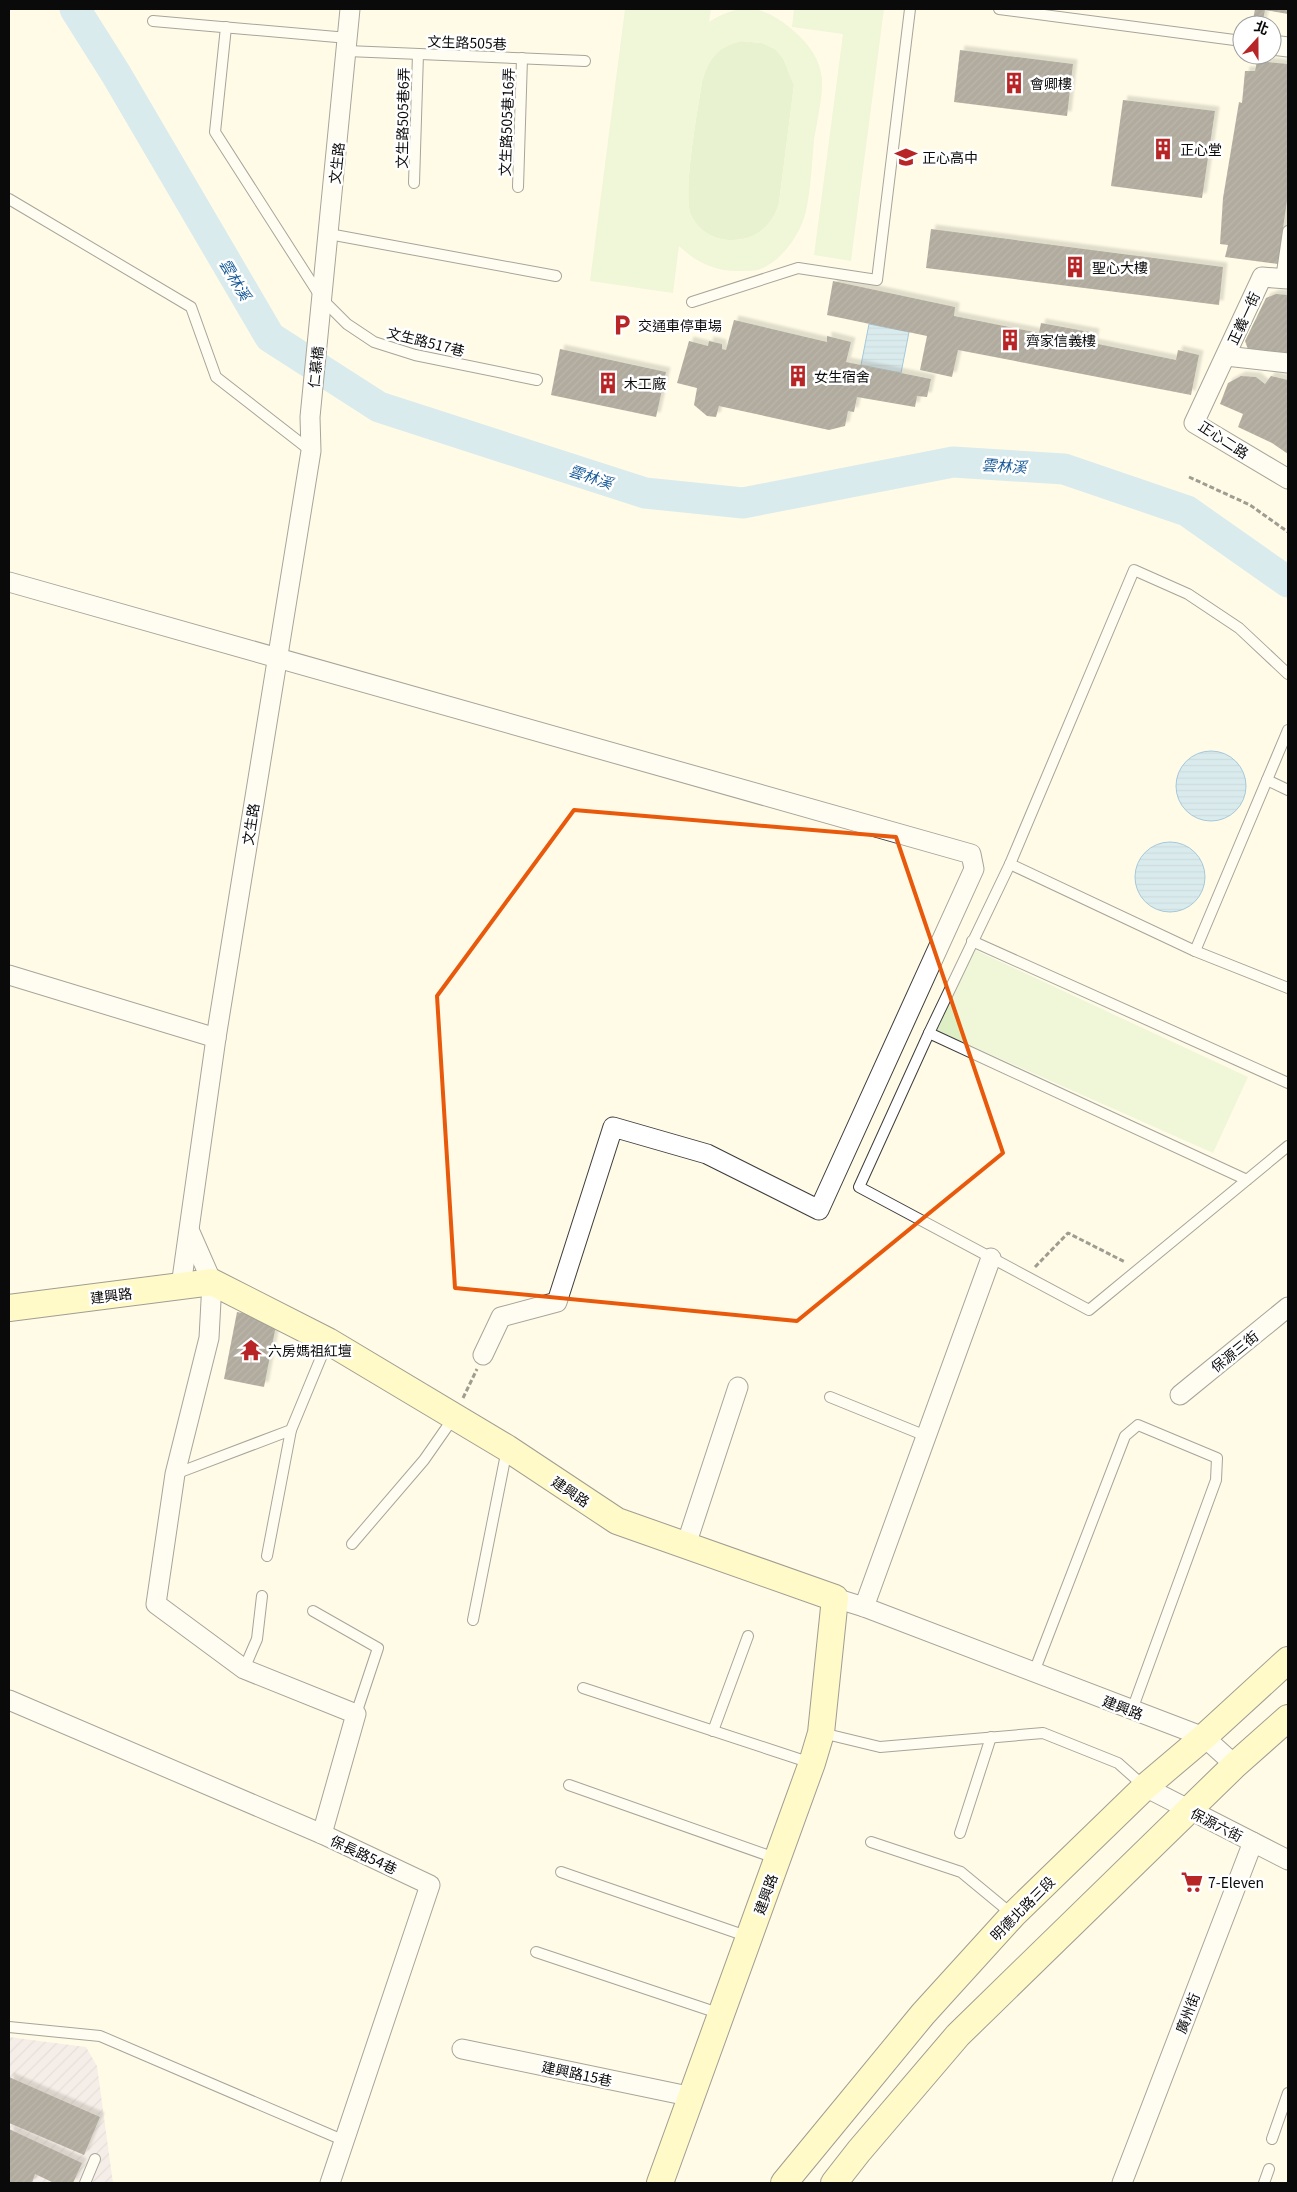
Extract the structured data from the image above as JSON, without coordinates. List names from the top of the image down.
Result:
{
  "streets": {
    "street": [
      "文生路",
      "正義一街",
      "仁慕橋",
      "正心二路",
      "建興路",
      "保源三街",
      "保源六街",
      "保長路54巷",
      "明德北路三段",
      "廣州街",
      "建興路15巷"
    ],
    "lane": [
      "文生路505巷",
      "文生路505巷6弄",
      "文生路505巷16弄",
      "文生路517巷"
    ]
  },
  "crossings": [
    ["文生路505巷", "文生路505巷6弄"],
    ["文生路505巷", "文生路505巷16弄"],
    ["文生路505巷", "文生路"],
    ["文生路505巷", "文生路517巷"],
    ["文生路", "文生路517巷"],
    ["文生路", "仁慕橋"],
    ["文生路", "建興路"],
    ["正義一街", "正心二路"],
    ["建興路", "明德北路三段"],
    ["建興路", "建興路15巷"],
    ["保源六街", "明德北路三段"],
    ["保源六街", "廣州街"]
  ],
  "water": ["雲林溪"],
  "places": {
    "building": [
      "會卿樓",
      "正心堂",
      "聖心大樓",
      "齊家信義樓",
      "女生宿舍",
      "木工廠"
    ],
    "school or university": ["正心高中"],
    "parking": ["交通車停車場"],
    "temple": ["六房媽祖紅壇"],
    "supermarket": ["7-Eleven"]
  },
  "north": "top"
}
